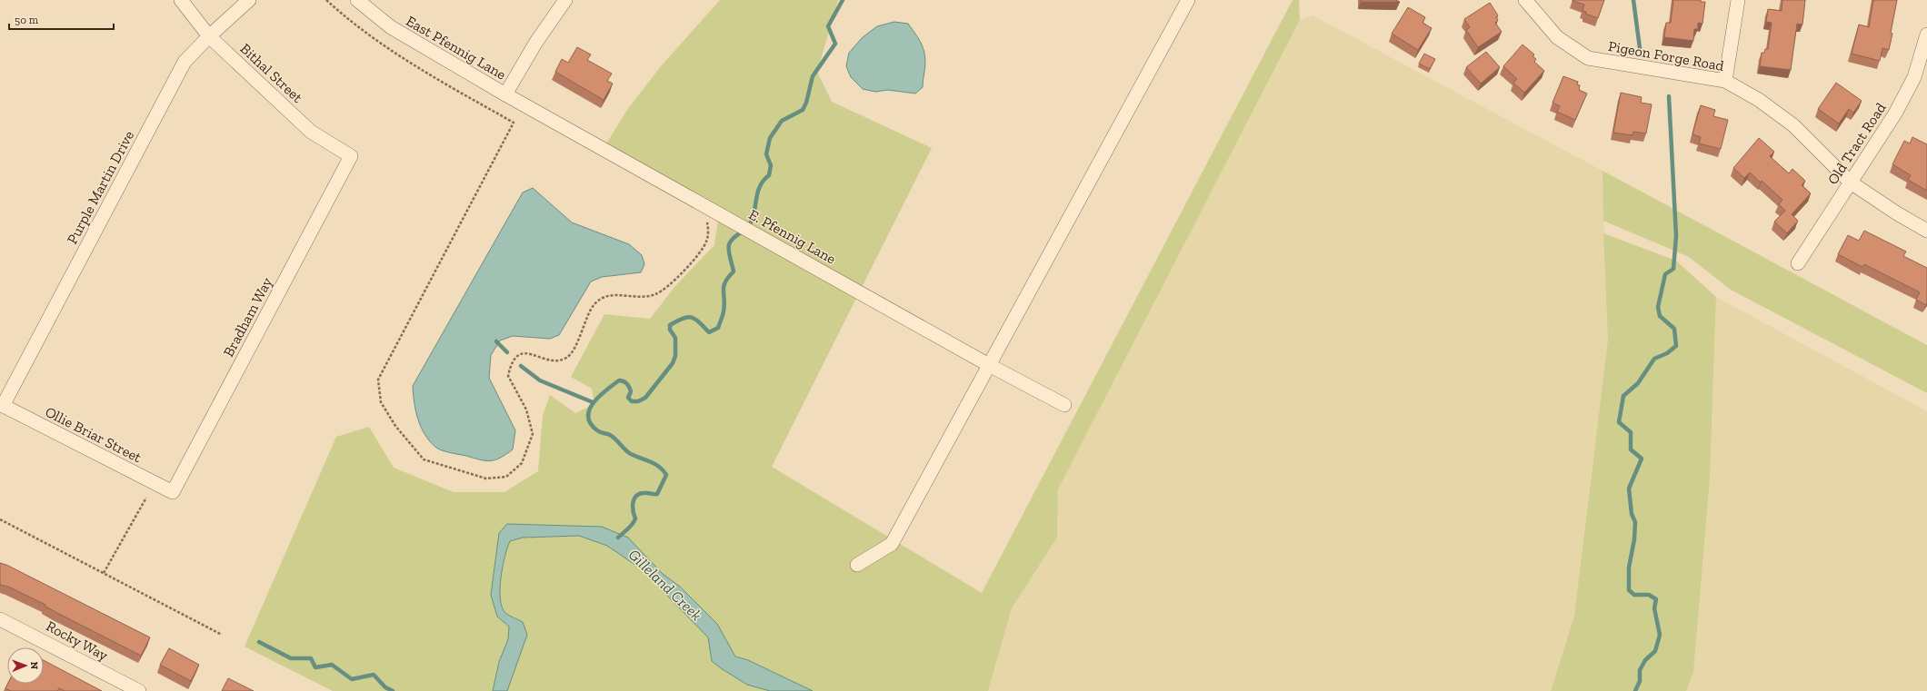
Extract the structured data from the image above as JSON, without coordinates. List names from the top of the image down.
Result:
{
  "streets": {
    "street": [
      "East Pfennig Lane",
      "Pigeon Forge Road",
      "Bithal Street",
      "Old Tract Road",
      "Purple Martin Drive",
      "E. Pfennig Lane",
      "Bradham Way",
      "Ollie Briar Street",
      "Rocky Way"
    ]
  },
  "crossings": [
    ["East Pfennig Lane", "E. Pfennig Lane"],
    ["Pigeon Forge Road", "Old Tract Road"],
    ["Bithal Street", "Purple Martin Drive"],
    ["Bithal Street", "Bradham Way"],
    ["Purple Martin Drive", "Ollie Briar Street"],
    ["Bradham Way", "Ollie Briar Street"]
  ],
  "water": ["Gilleland Creek"],
  "scale_bar": "50 m",
  "north": "right"
}
